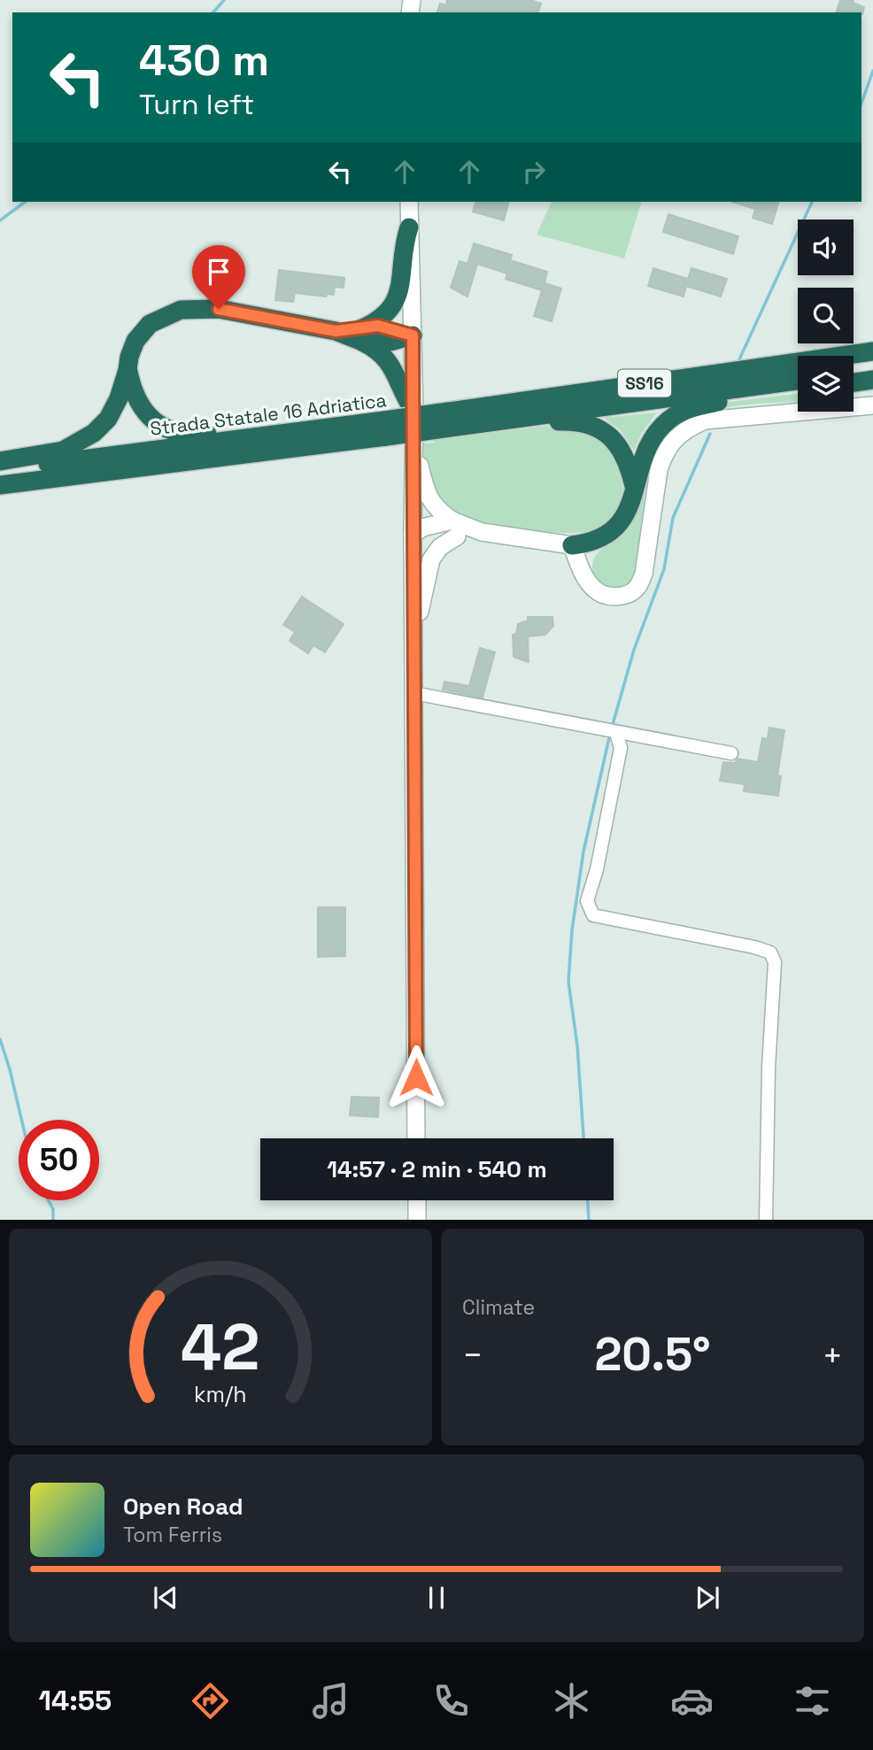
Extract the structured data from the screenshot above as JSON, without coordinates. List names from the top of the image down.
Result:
{
  "streets": {
    "highway": ["SS16", "Strada Statale 16 Adriatica"]
  },
  "page": {
    "turn": ["430 m", "Turn left"],
    "limit": "50",
    "trip": "14:57 · 2 min · 540 m",
    "tile": "Climate",
    "heat": ["−", "20.5°", "+"],
    "song": ["Open Road", "Tom Ferris"],
    "tabs": "14:55",
    "gauge": ["42", "km/h"]
  }
}
